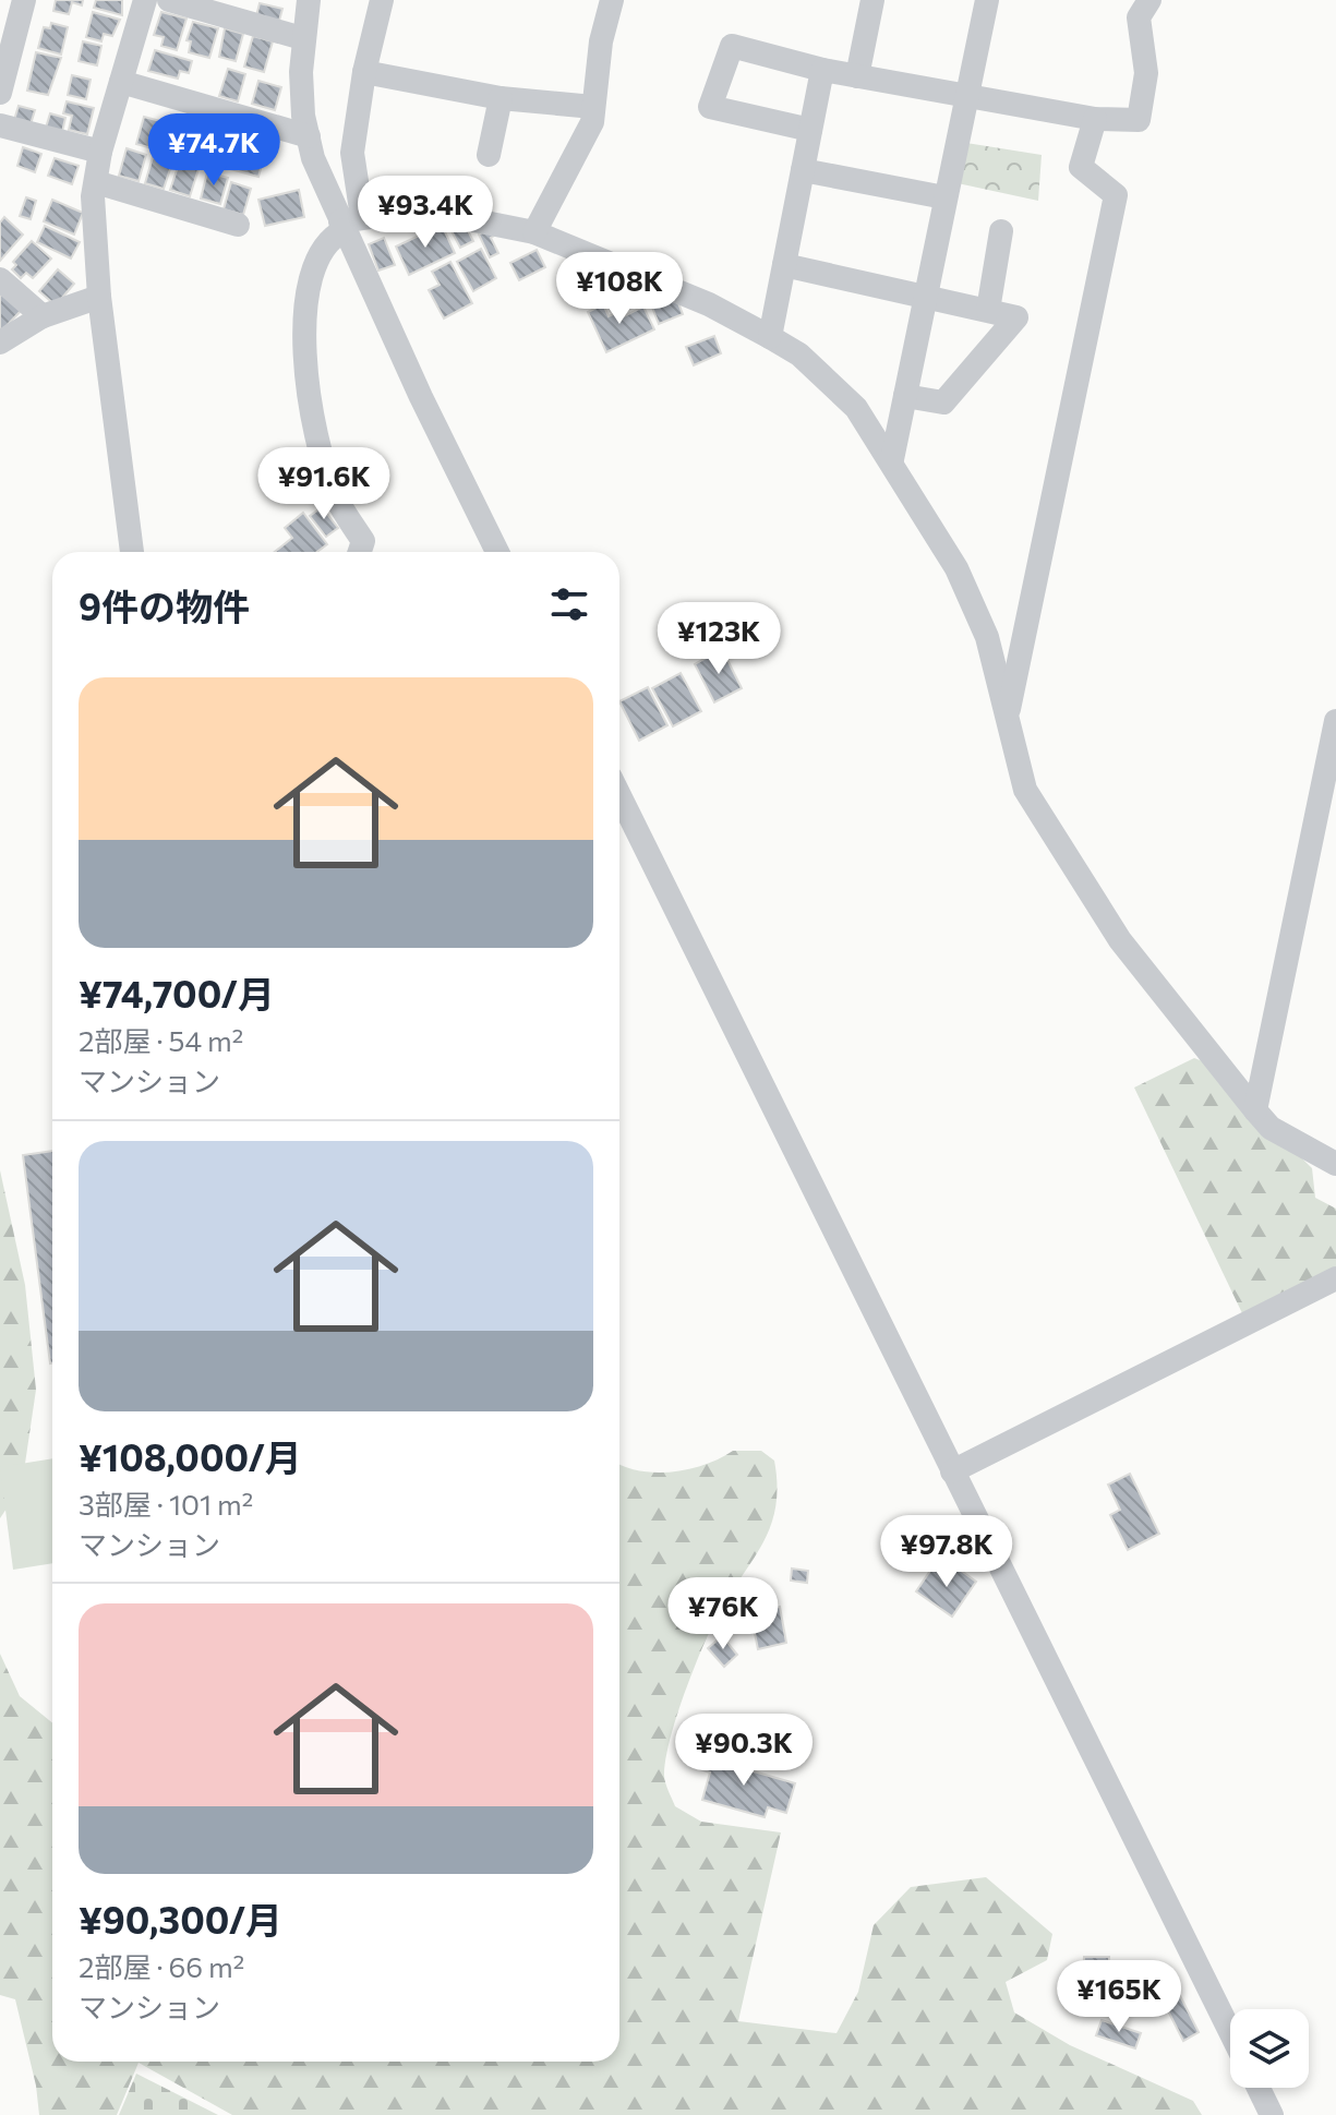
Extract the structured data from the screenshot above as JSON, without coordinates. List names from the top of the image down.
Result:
{
  "page": {
    "price": [
      "¥74.7K",
      "¥93.4K",
      "¥108K",
      "¥91.6K",
      "¥123K",
      "¥97.8K",
      "¥76K",
      "¥90.3K",
      "¥165K"
    ],
    "heading": "9件の物件",
    "list": [
      {
        "name": "¥74,700/月",
        "note": "2部屋 · 54 m² · マンション"
      },
      {
        "name": "¥108,000/月",
        "note": "3部屋 · 101 m² · マンション"
      },
      {
        "name": "¥90,300/月",
        "note": "2部屋 · 66 m² · マンション"
      }
    ]
  }
}
